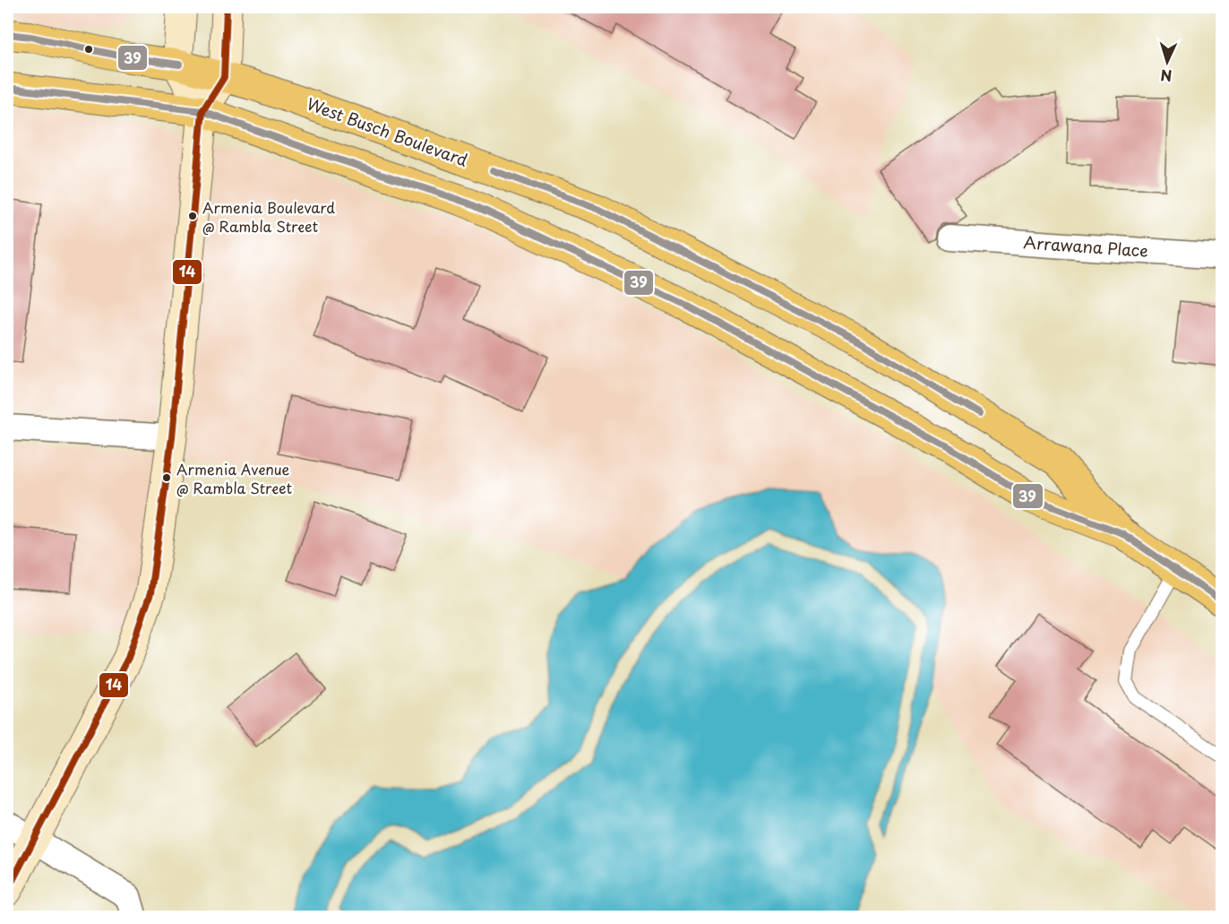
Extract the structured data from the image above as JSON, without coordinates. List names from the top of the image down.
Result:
{
  "streets": {
    "main road": ["West Busch Boulevard"],
    "street": ["Arrawana Place"]
  },
  "places": ["Armenia Boulevard @ Rambla Street", "Armenia Avenue @ Rambla Street"],
  "lines": ["transit line 14", "transit line 39"],
  "north": "bottom"
}
